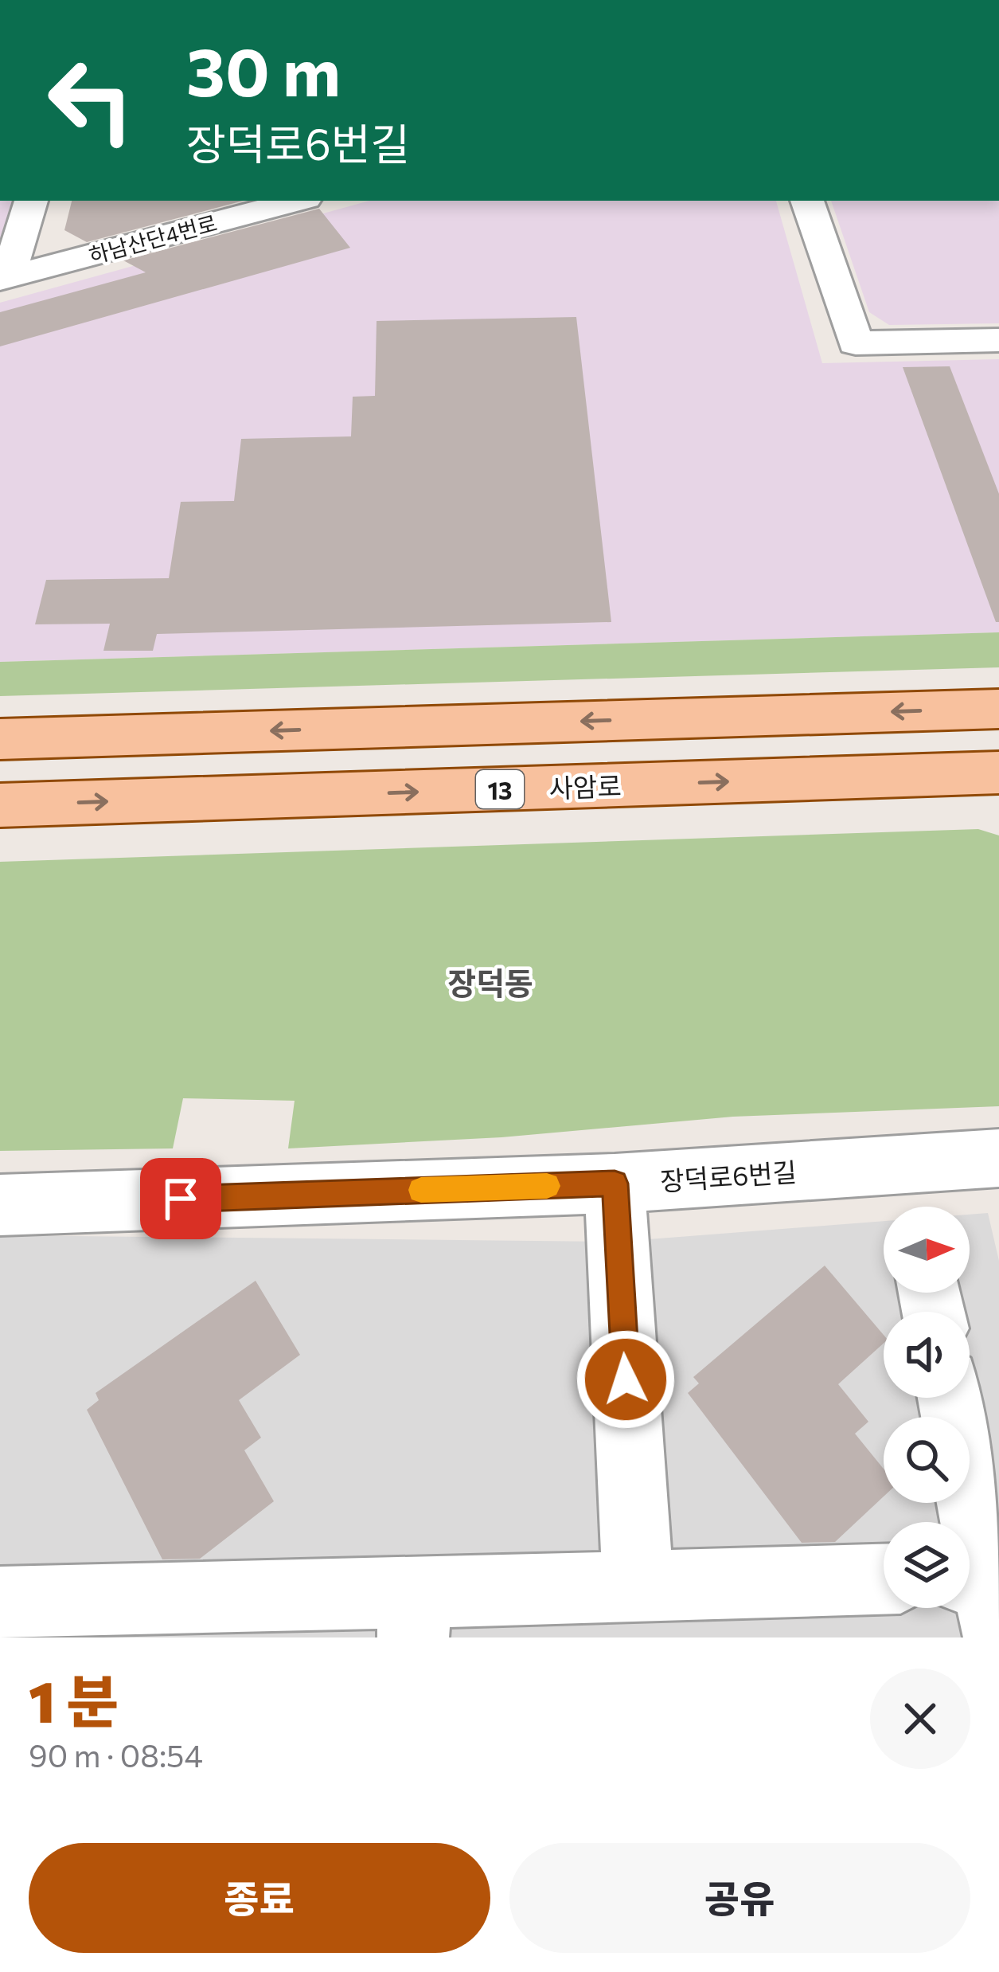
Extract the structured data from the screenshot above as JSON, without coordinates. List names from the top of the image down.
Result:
{
  "streets": {
    "main road": ["사암로", "13"],
    "street": ["하남산단4번로", "장덕로6번길"]
  },
  "districts": ["장덕동"],
  "north": "right",
  "page": {
    "turn": ["30 m", "장덕로6번길"],
    "heading": ["1 분", "90 m · 08:54"],
    "buttons": ["종료", "공유"]
  }
}
